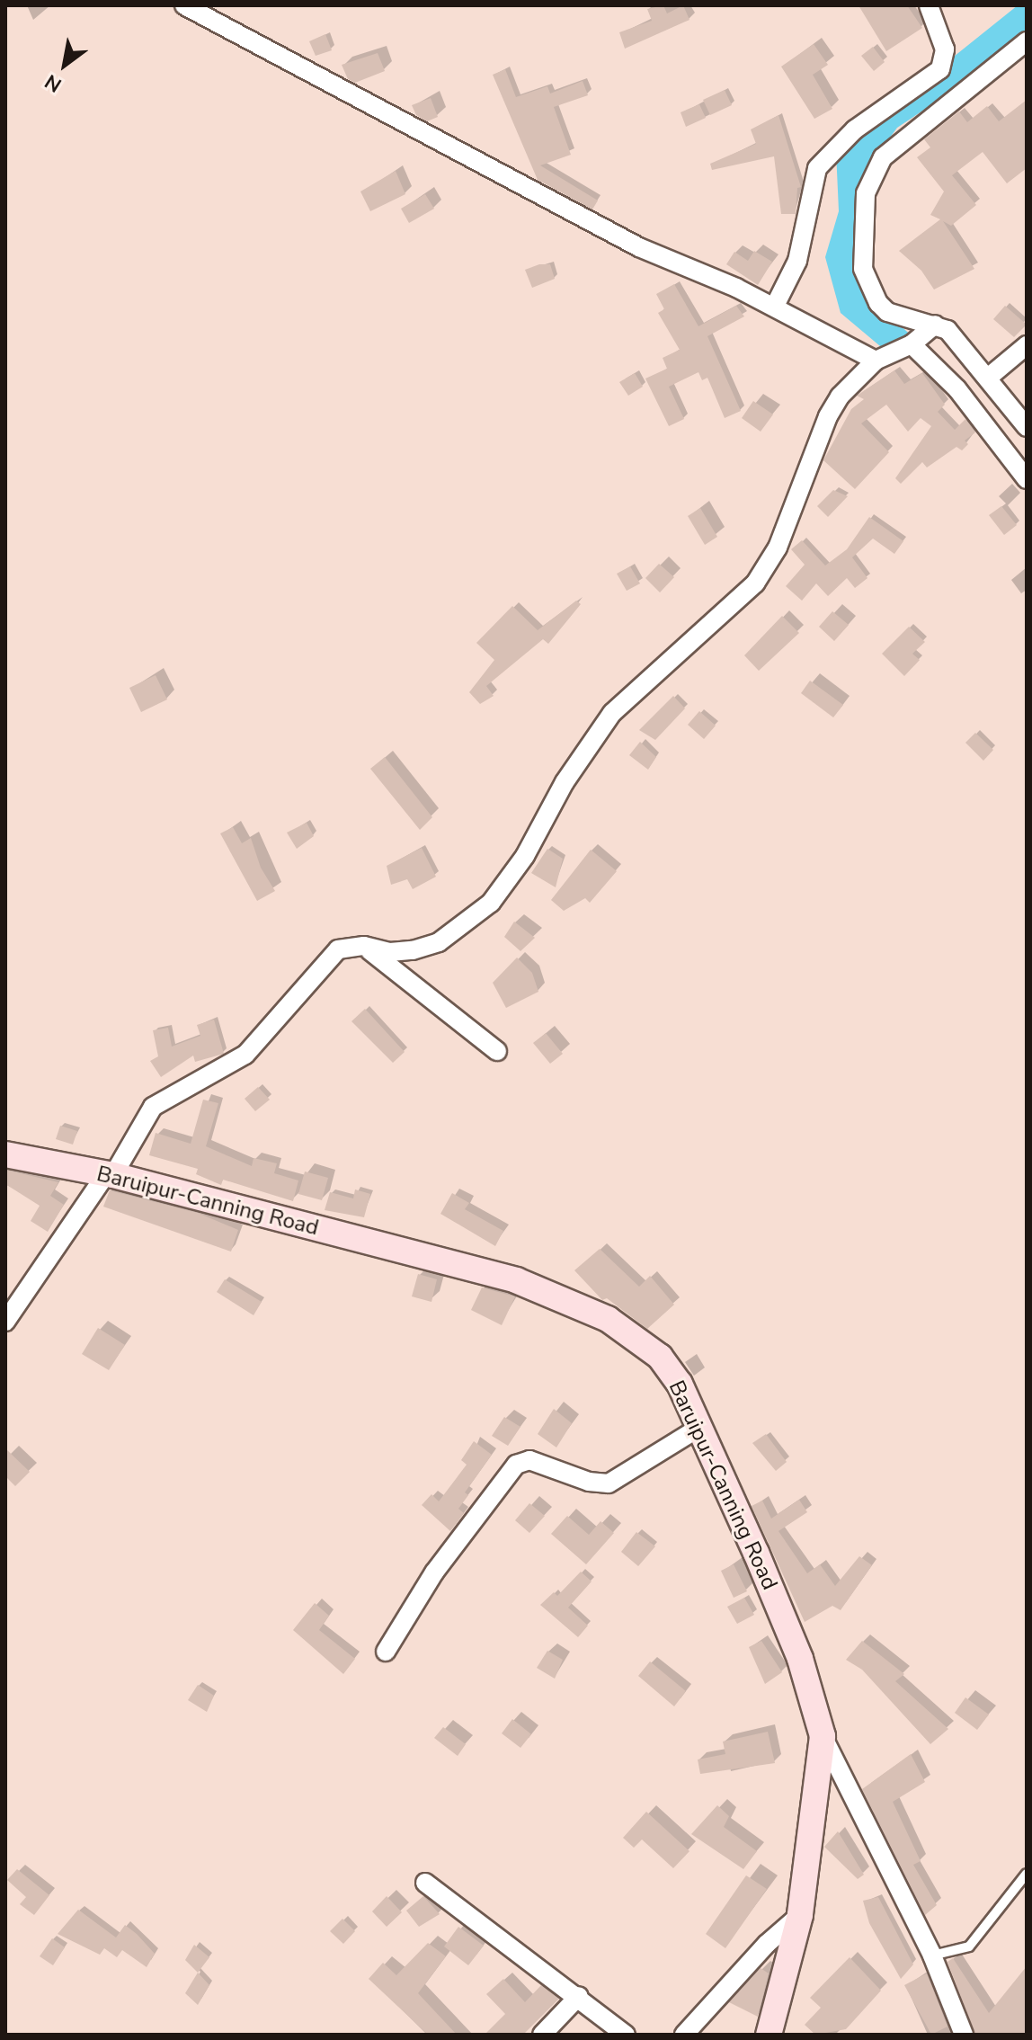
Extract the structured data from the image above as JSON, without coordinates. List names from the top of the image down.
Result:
{
  "streets": {
    "main road": ["Baruipur-Canning Road"]
  },
  "north": "bottom left"
}
